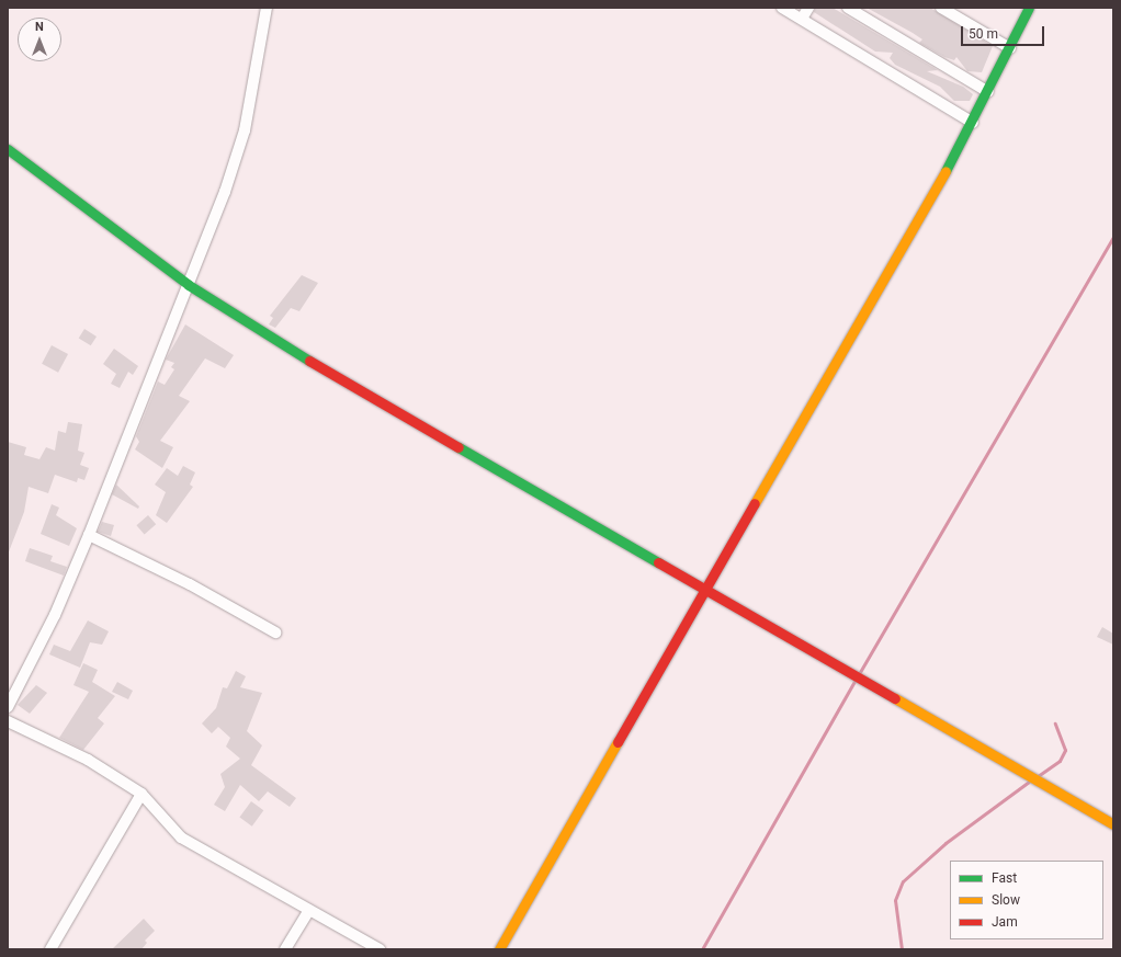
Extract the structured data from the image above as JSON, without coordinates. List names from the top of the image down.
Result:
{
  "legend": ["Fast", "Slow", "Jam"],
  "scale_bar": "50 m",
  "north": "top"
}
